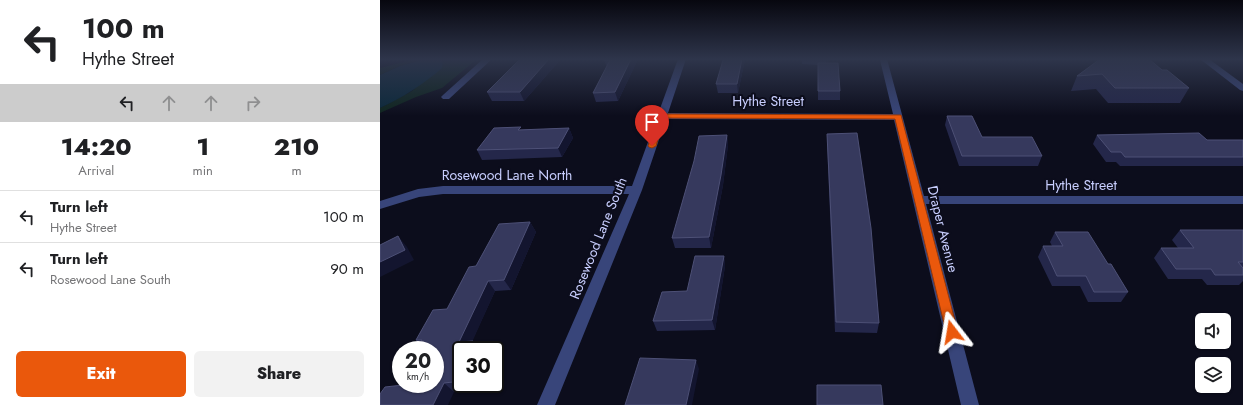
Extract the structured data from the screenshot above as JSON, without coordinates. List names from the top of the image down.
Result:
{
  "streets": {
    "street": [
      "Hythe Street",
      "Rosewood Lane North",
      "Draper Avenue",
      "Rosewood Lane South"
    ]
  },
  "crossings": [
    ["Hythe Street", "Draper Avenue"],
    ["Hythe Street", "Rosewood Lane South"],
    ["Rosewood Lane North", "Rosewood Lane South"]
  ],
  "page": {
    "turn": ["100 m", "Hythe Street"],
    "eta": [
      "14:20",
      "Arrival",
      "1",
      "min",
      "210",
      "m"
    ],
    "list": [
      {
        "name": "Turn left",
        "note": "Hythe Street",
        "value": "100 m"
      },
      {
        "name": "Turn left",
        "note": "Rosewood Lane South",
        "value": "90 m"
      }
    ],
    "speed": "20 km/h",
    "limit": "30",
    "buttons": ["Exit", "Share"]
  }
}
